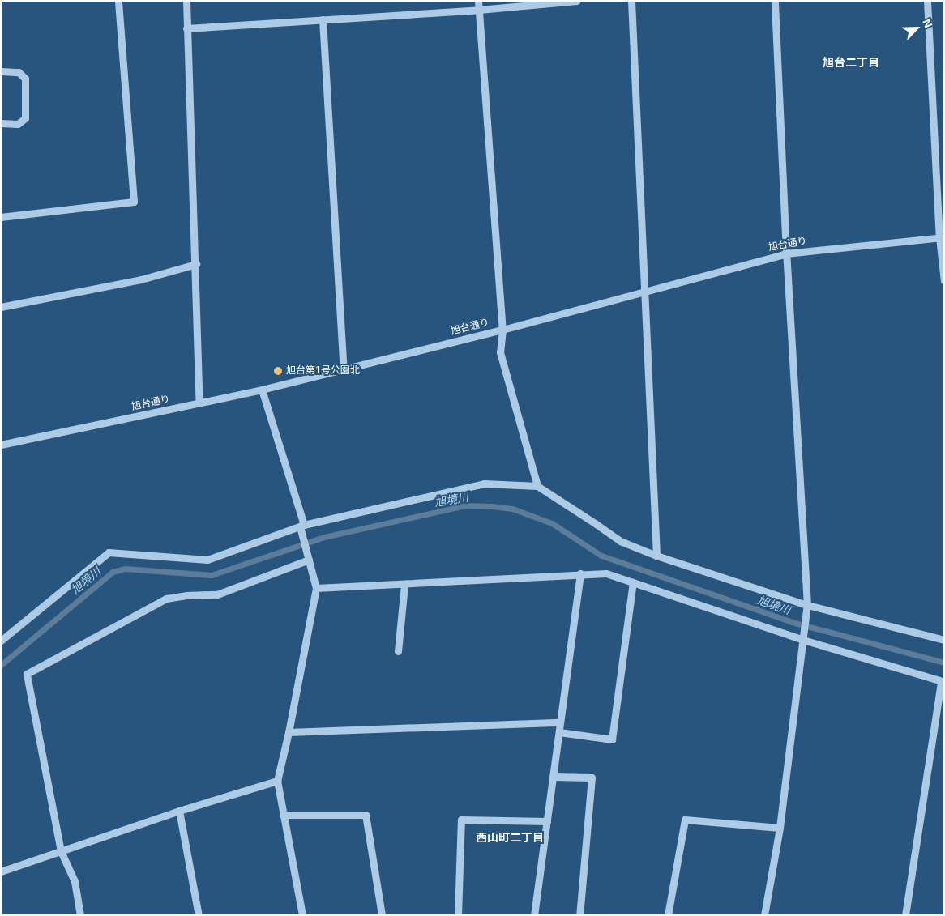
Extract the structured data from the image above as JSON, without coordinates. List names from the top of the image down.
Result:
{
  "streets": {
    "street": ["旭台通り"]
  },
  "districts": ["旭台二丁目", "西山町二丁目"],
  "water": ["旭境川"],
  "places": ["旭台第1号公園北"],
  "north": "top right"
}
